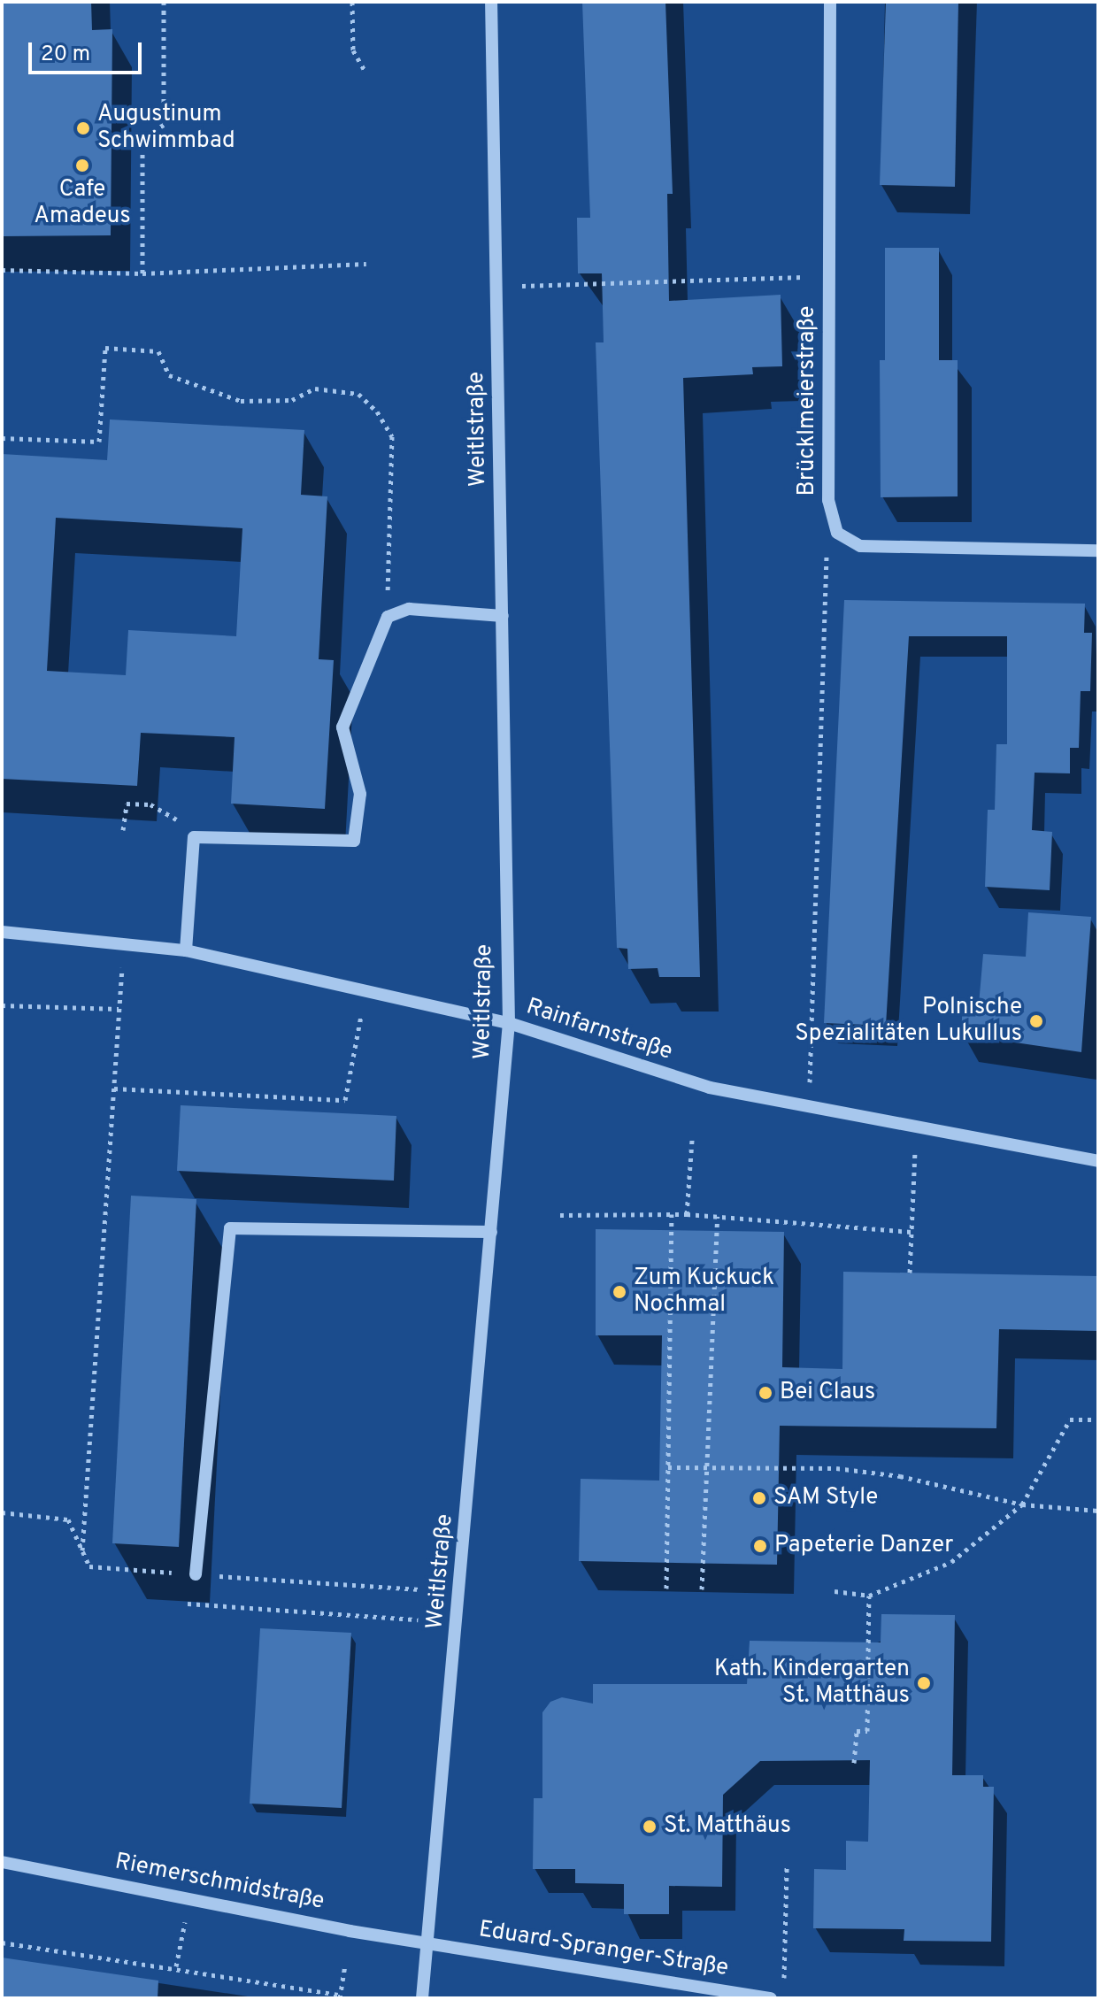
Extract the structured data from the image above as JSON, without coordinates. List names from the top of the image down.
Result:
{
  "streets": {
    "street": [
      "Brücklmeierstraße",
      "Weitlstraße",
      "Rainfarnstraße",
      "Riemerschmidstraße",
      "Eduard-Spranger-Straße"
    ]
  },
  "crossings": [
    ["Weitlstraße", "Rainfarnstraße"],
    ["Weitlstraße", "Riemerschmidstraße"],
    ["Weitlstraße", "Eduard-Spranger-Straße"],
    ["Riemerschmidstraße", "Eduard-Spranger-Straße"]
  ],
  "places": [
    "Augustinum Schwimmbad",
    "Cafe Amadeus",
    "Polnische Spezialitäten Lukullus",
    "Zum Kuckuck Nochmal",
    "Bei Claus",
    "SAM Style",
    "Papeterie Danzer",
    "Kath. Kindergarten St. Matthäus",
    "St. Matthäus"
  ],
  "scale_bar": "20 m"
}
